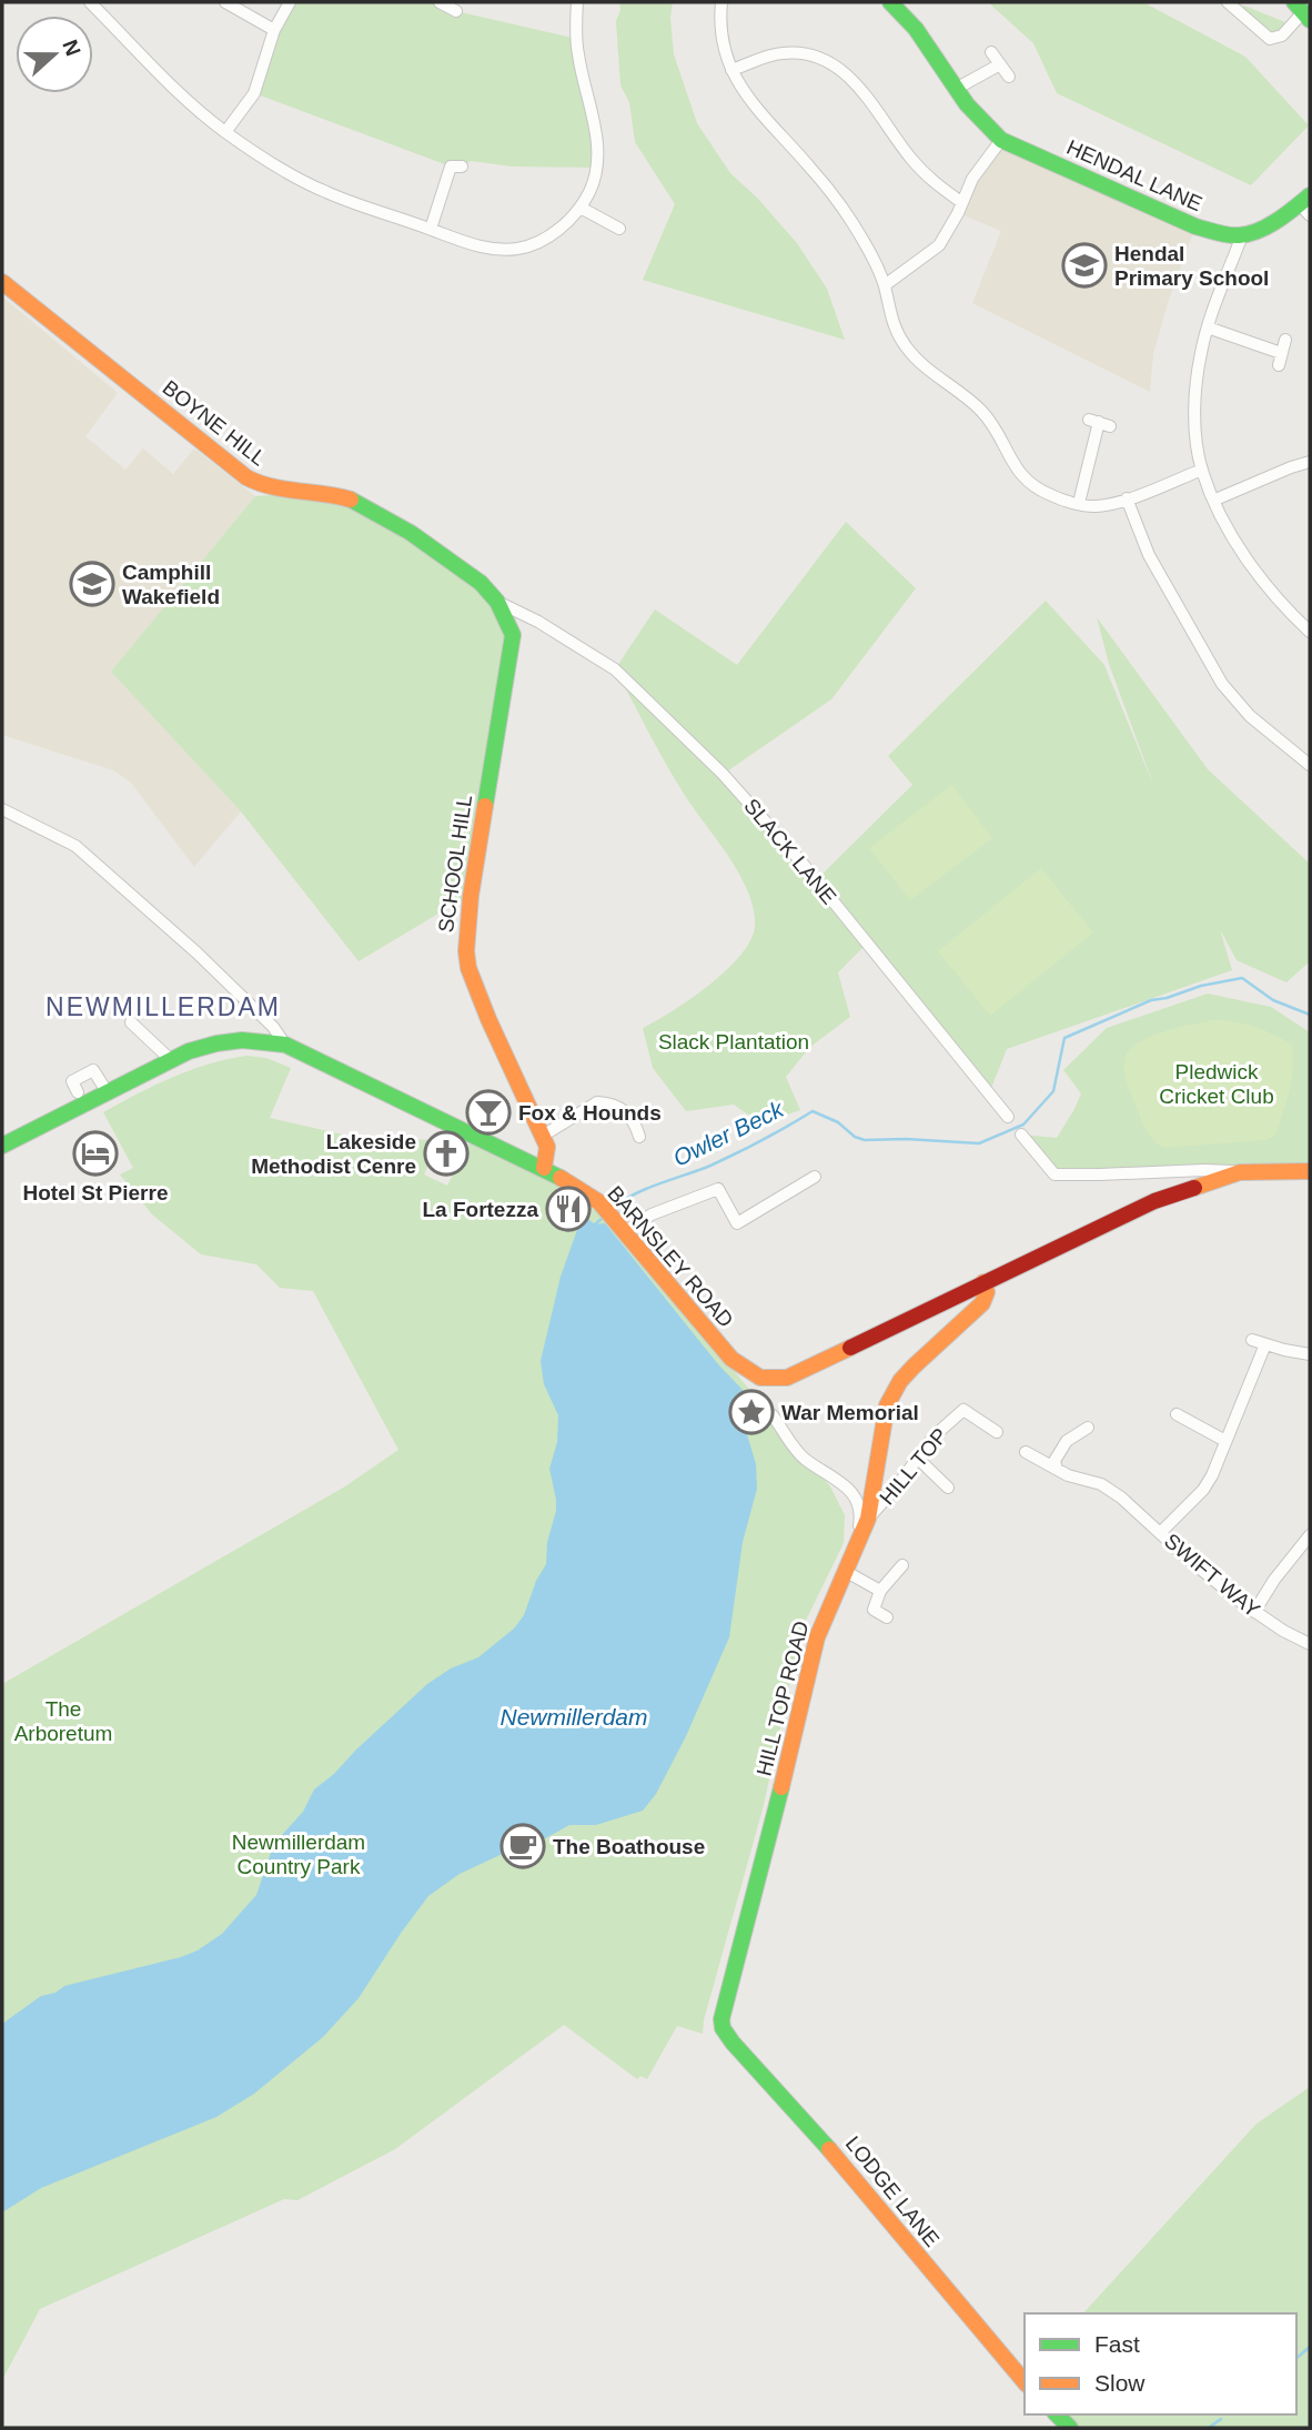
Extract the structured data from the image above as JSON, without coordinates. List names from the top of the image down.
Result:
{
  "streets": {
    "street": [
      "HENDAL LANE",
      "BOYNE HILL",
      "SLACK LANE",
      "SCHOOL HILL",
      "BARNSLEY ROAD",
      "HILL TOP",
      "SWIFT WAY",
      "HILL TOP ROAD",
      "LODGE LANE"
    ]
  },
  "crossings": [
    ["BOYNE HILL", "SLACK LANE"],
    ["SCHOOL HILL", "BARNSLEY ROAD"],
    ["BARNSLEY ROAD", "HILL TOP ROAD"],
    ["HILL TOP", "HILL TOP ROAD"],
    ["HILL TOP ROAD", "LODGE LANE"]
  ],
  "districts": ["NEWMILLERDAM"],
  "water": ["Owler Beck", "Newmillerdam"],
  "parks": [
    "Slack Plantation",
    "Pledwick Cricket Club",
    "The Arboretum",
    "Newmillerdam Country Park"
  ],
  "places": {
    "school or university": ["Hendal Primary School", "Camphill Wakefield"],
    "bar": ["Fox & Hounds"],
    "hotel": ["Hotel St Pierre"],
    "church": ["Lakeside Methodist Cenre"],
    "restaurant": ["La Fortezza"],
    "place": ["War Memorial"],
    "cafe": ["The Boathouse"]
  },
  "legend": ["Fast", "Slow"],
  "north": "right"
}
